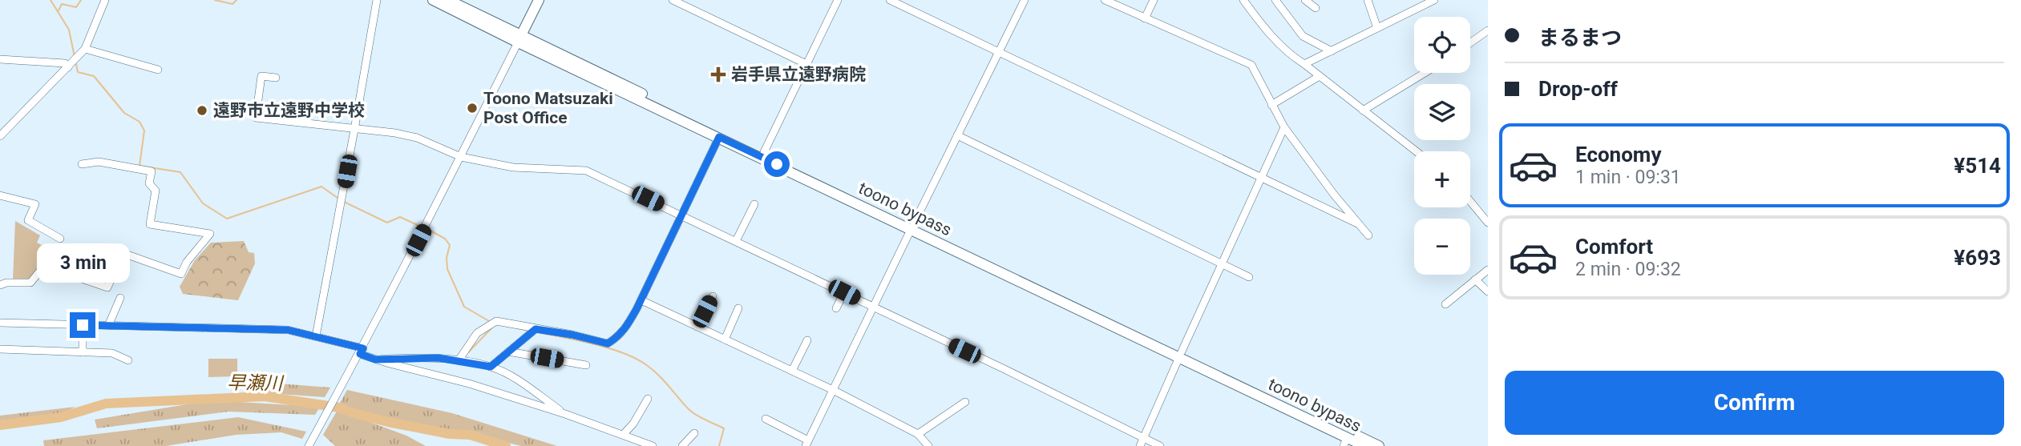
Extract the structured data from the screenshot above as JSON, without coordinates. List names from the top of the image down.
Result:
{
  "streets": {
    "highway": ["toono bypass"]
  },
  "water": ["早瀬川"],
  "places": {
    "health": ["岩手県立遠野病院"],
    "other": ["Toono Matsuzaki Post Office", "遠野市立遠野中学校"]
  },
  "page": {
    "banner": ["まるまつ", "Drop-off"],
    "map_buttons": ["+", "−"],
    "list": [
      {
        "name": "Economy",
        "note": "1 min · 09:31",
        "value": "¥514"
      },
      {
        "name": "Comfort",
        "note": "2 min · 09:32",
        "value": "¥693"
      }
    ],
    "bubble": "3 min",
    "buttons": "Confirm"
  }
}
